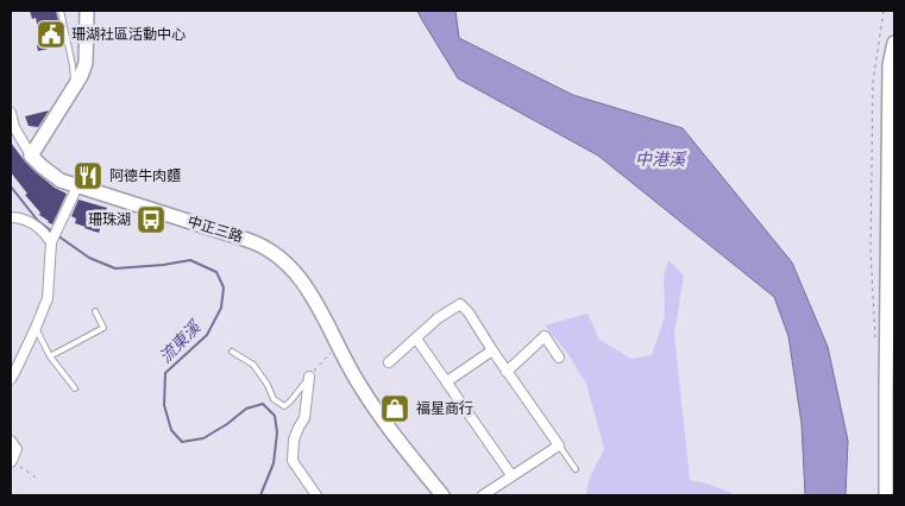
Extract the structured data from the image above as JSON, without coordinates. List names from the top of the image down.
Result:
{
  "streets": {
    "main road": ["中正三路"]
  },
  "water": ["中港溪", "流東溪"],
  "places": {
    "public building": ["珊湖社區活動中心"],
    "restaurant": ["阿德牛肉麵"],
    "bus stop": ["珊珠湖"],
    "shop": ["福星商行"]
  }
}
